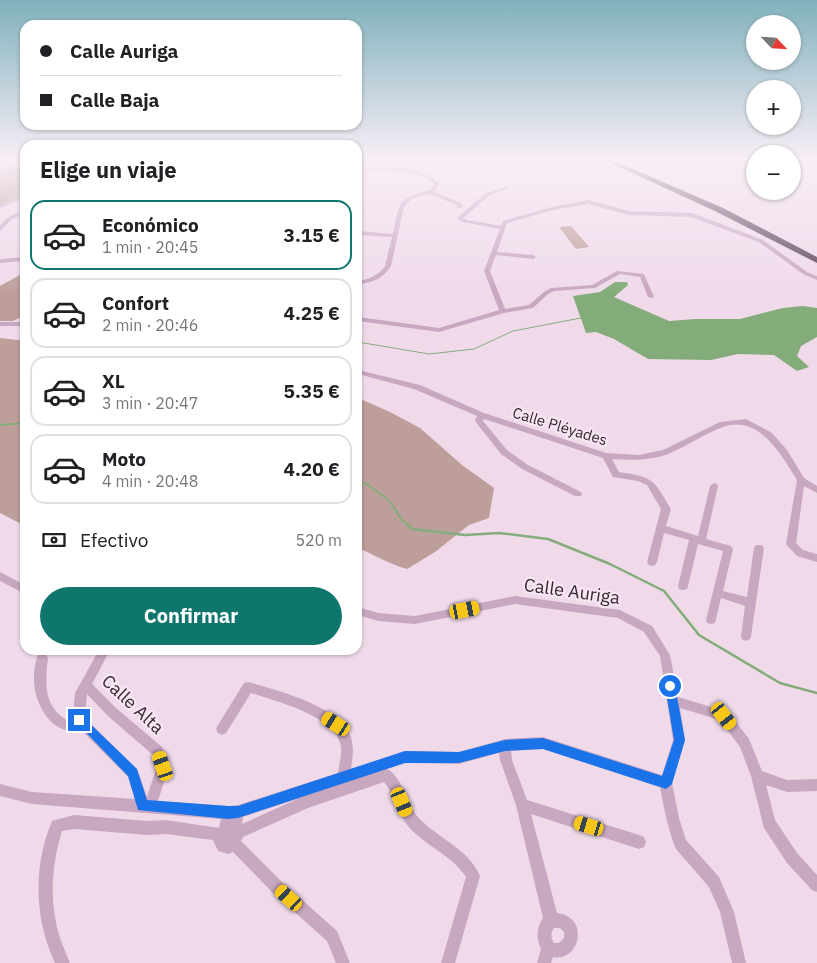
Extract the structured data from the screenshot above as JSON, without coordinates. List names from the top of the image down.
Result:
{
  "streets": {
    "street": ["Calle Pléyades", "Calle Auriga", "Calle Alta"]
  },
  "north": "bottom right",
  "page": {
    "map_buttons": ["+", "−"],
    "banner": ["Calle Auriga", "Calle Baja"],
    "heading": "Elige un viaje",
    "list": [
      {
        "name": "Económico",
        "note": "1 min · 20:45",
        "value": "3.15 €"
      },
      {
        "name": "Confort",
        "note": "2 min · 20:46",
        "value": "4.25 €"
      },
      {
        "name": "XL",
        "note": "3 min · 20:47",
        "value": "5.35 €"
      },
      {
        "name": "Moto",
        "note": "4 min · 20:48",
        "value": "4.20 €"
      }
    ],
    "pay": ["Efectivo", "520 m"],
    "buttons": "Confirmar"
  }
}
